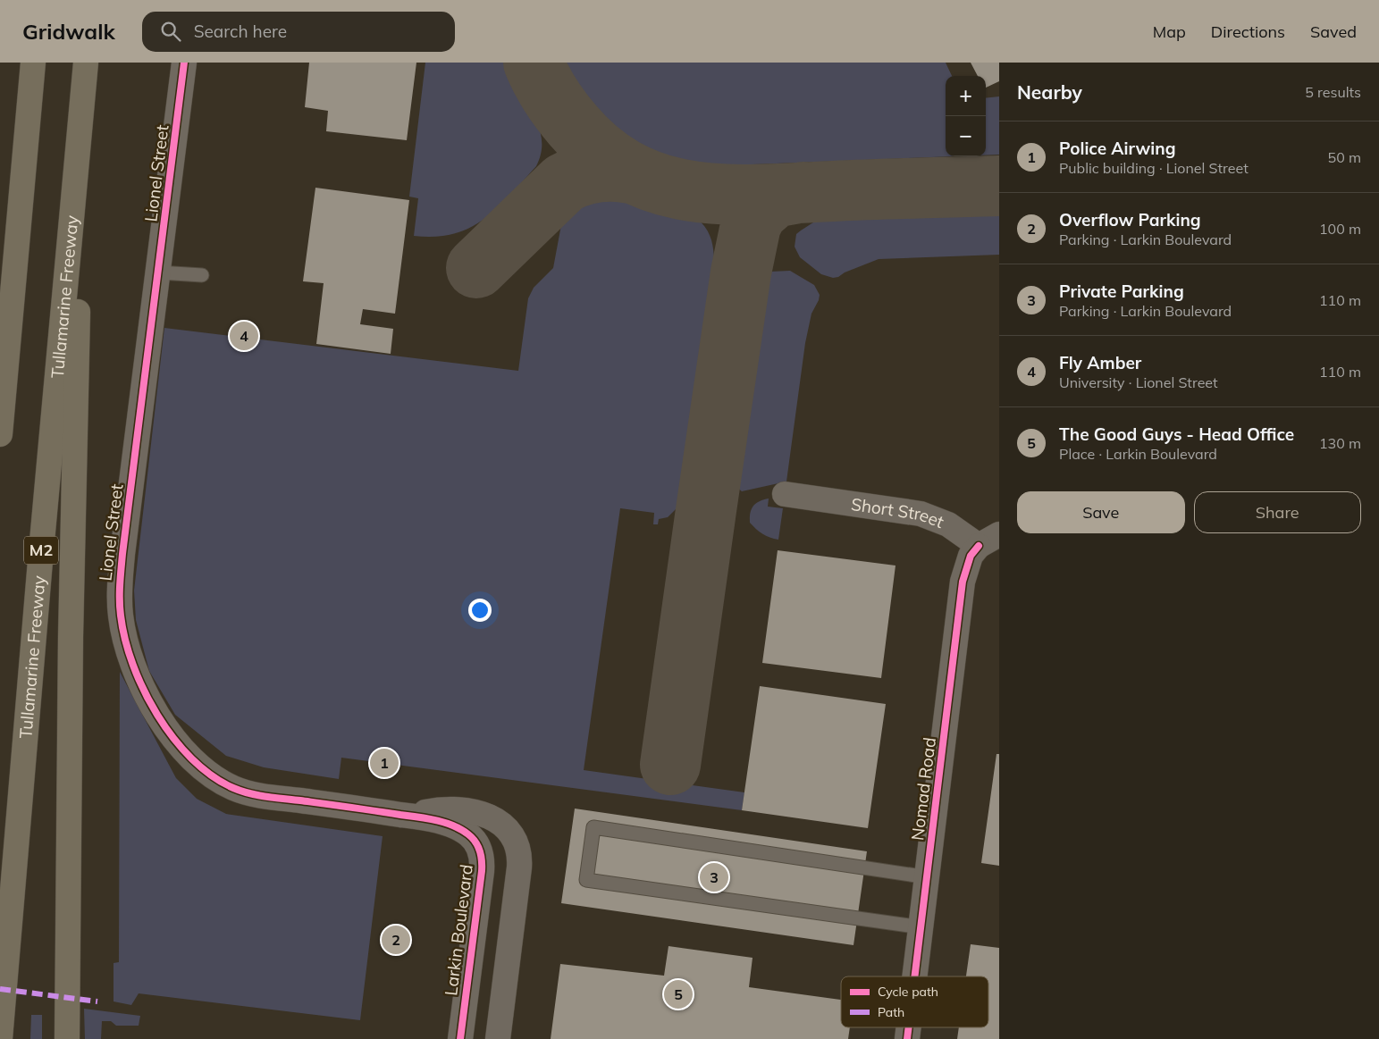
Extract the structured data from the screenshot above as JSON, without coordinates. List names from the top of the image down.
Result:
{
  "streets": {
    "highway": ["Tullamarine Freeway", "M2"],
    "street": [
      "Lionel Street",
      "Short Street",
      "Nomad Road",
      "Larkin Boulevard"
    ]
  },
  "crossings": [
    ["Lionel Street", "Larkin Boulevard"],
    ["Short Street", "Nomad Road"]
  ],
  "legend": ["Cycle path", "Path"],
  "page": {
    "header": "Gridwalk",
    "search": "Search here",
    "nav": ["Map", "Directions", "Saved"],
    "heading": ["Nearby", "5 results"],
    "map_buttons": ["+", "−"],
    "list": [
      {
        "mark": "1",
        "name": "Police Airwing",
        "note": "Public building · Lionel Street",
        "value": "50 m"
      },
      {
        "mark": "2",
        "name": "Overflow Parking",
        "note": "Parking · Larkin Boulevard",
        "value": "100 m"
      },
      {
        "mark": "3",
        "name": "Private Parking",
        "note": "Parking · Larkin Boulevard",
        "value": "110 m"
      },
      {
        "mark": "4",
        "name": "Fly Amber",
        "note": "University · Lionel Street",
        "value": "110 m"
      },
      {
        "mark": "5",
        "name": "The Good Guys - Head Office",
        "note": "Place · Larkin Boulevard",
        "value": "130 m"
      }
    ],
    "pins": [
      "4",
      "1",
      "3",
      "2",
      "5"
    ],
    "buttons": ["Save", "Share"]
  }
}
